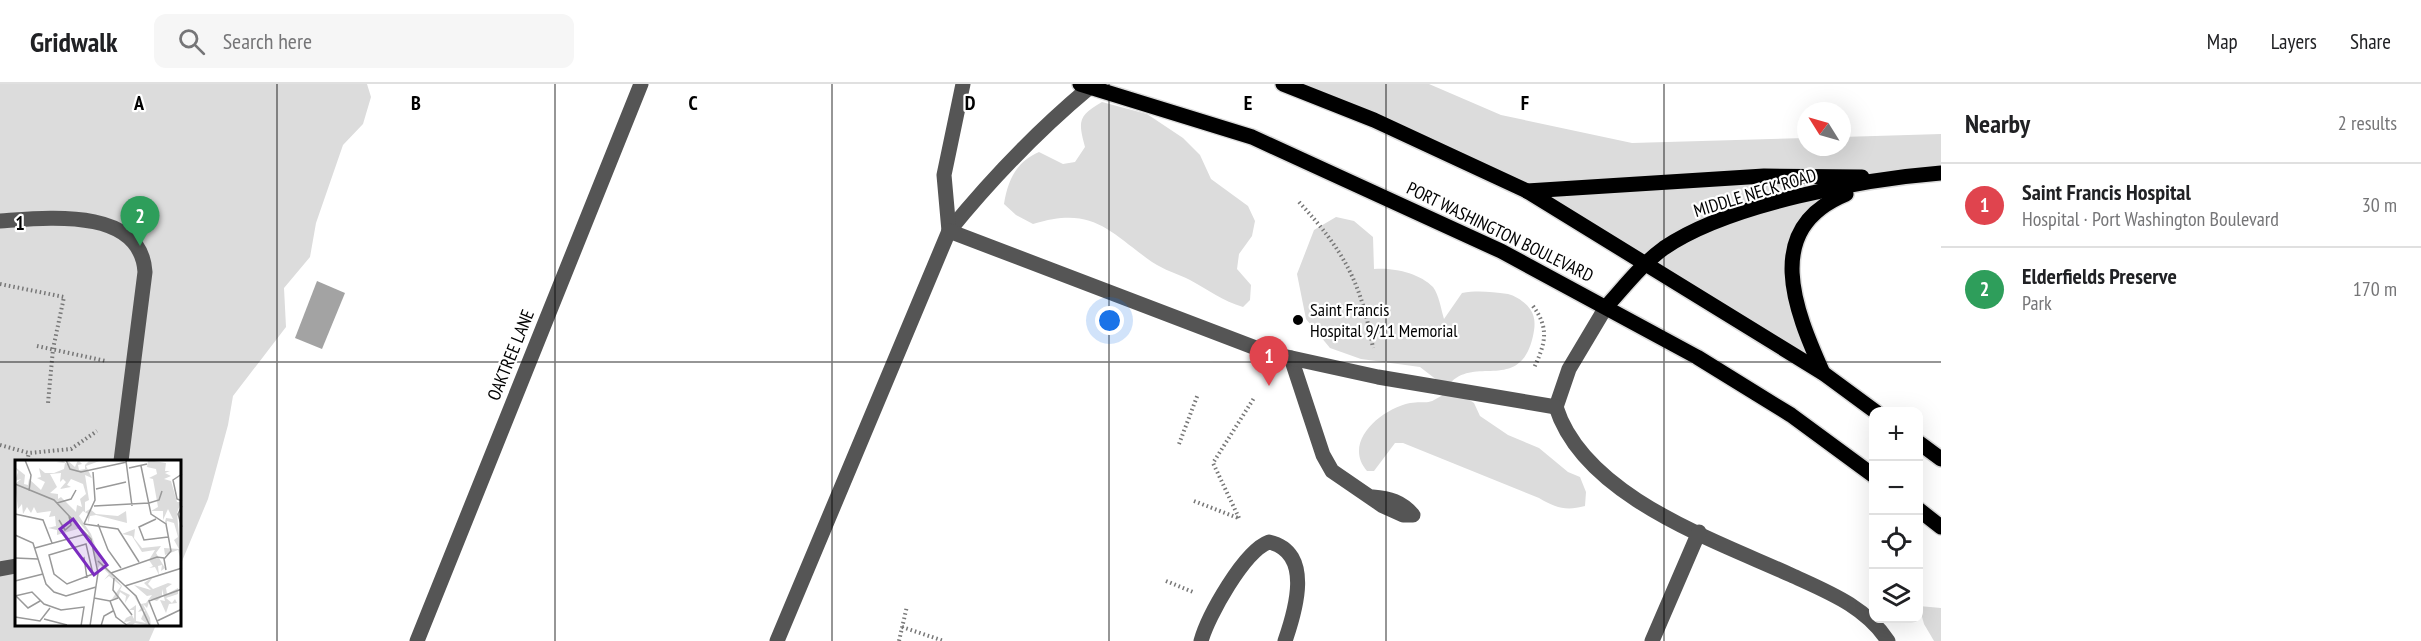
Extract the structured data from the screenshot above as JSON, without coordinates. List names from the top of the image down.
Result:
{
  "streets": {
    "main road": ["MIDDLE NECK ROAD", "PORT WASHINGTON BOULEVARD"],
    "street": ["OAKTREE LANE"]
  },
  "crossings": [
    ["MIDDLE NECK ROAD", "PORT WASHINGTON BOULEVARD"]
  ],
  "places": ["Saint Francis Hospital 9/11 Memorial"],
  "north": "top left",
  "page": {
    "header": "Gridwalk",
    "search": "Search here",
    "nav": ["Map", "Layers", "Share"],
    "heading": ["Nearby", "2 results"],
    "list": [
      {
        "mark": "1",
        "name": "Saint Francis Hospital",
        "note": "Hospital · Port Washington Boulevard",
        "value": "30 m"
      },
      {
        "mark": "2",
        "name": "Elderfields Preserve",
        "note": "Park",
        "value": "170 m"
      }
    ],
    "pins": ["2", "1"],
    "map_buttons": ["+", "−"]
  },
  "grid": {
    "columns": [
      "A",
      "B",
      "C",
      "D",
      "E",
      "F"
    ],
    "rows": ["1"]
  }
}
